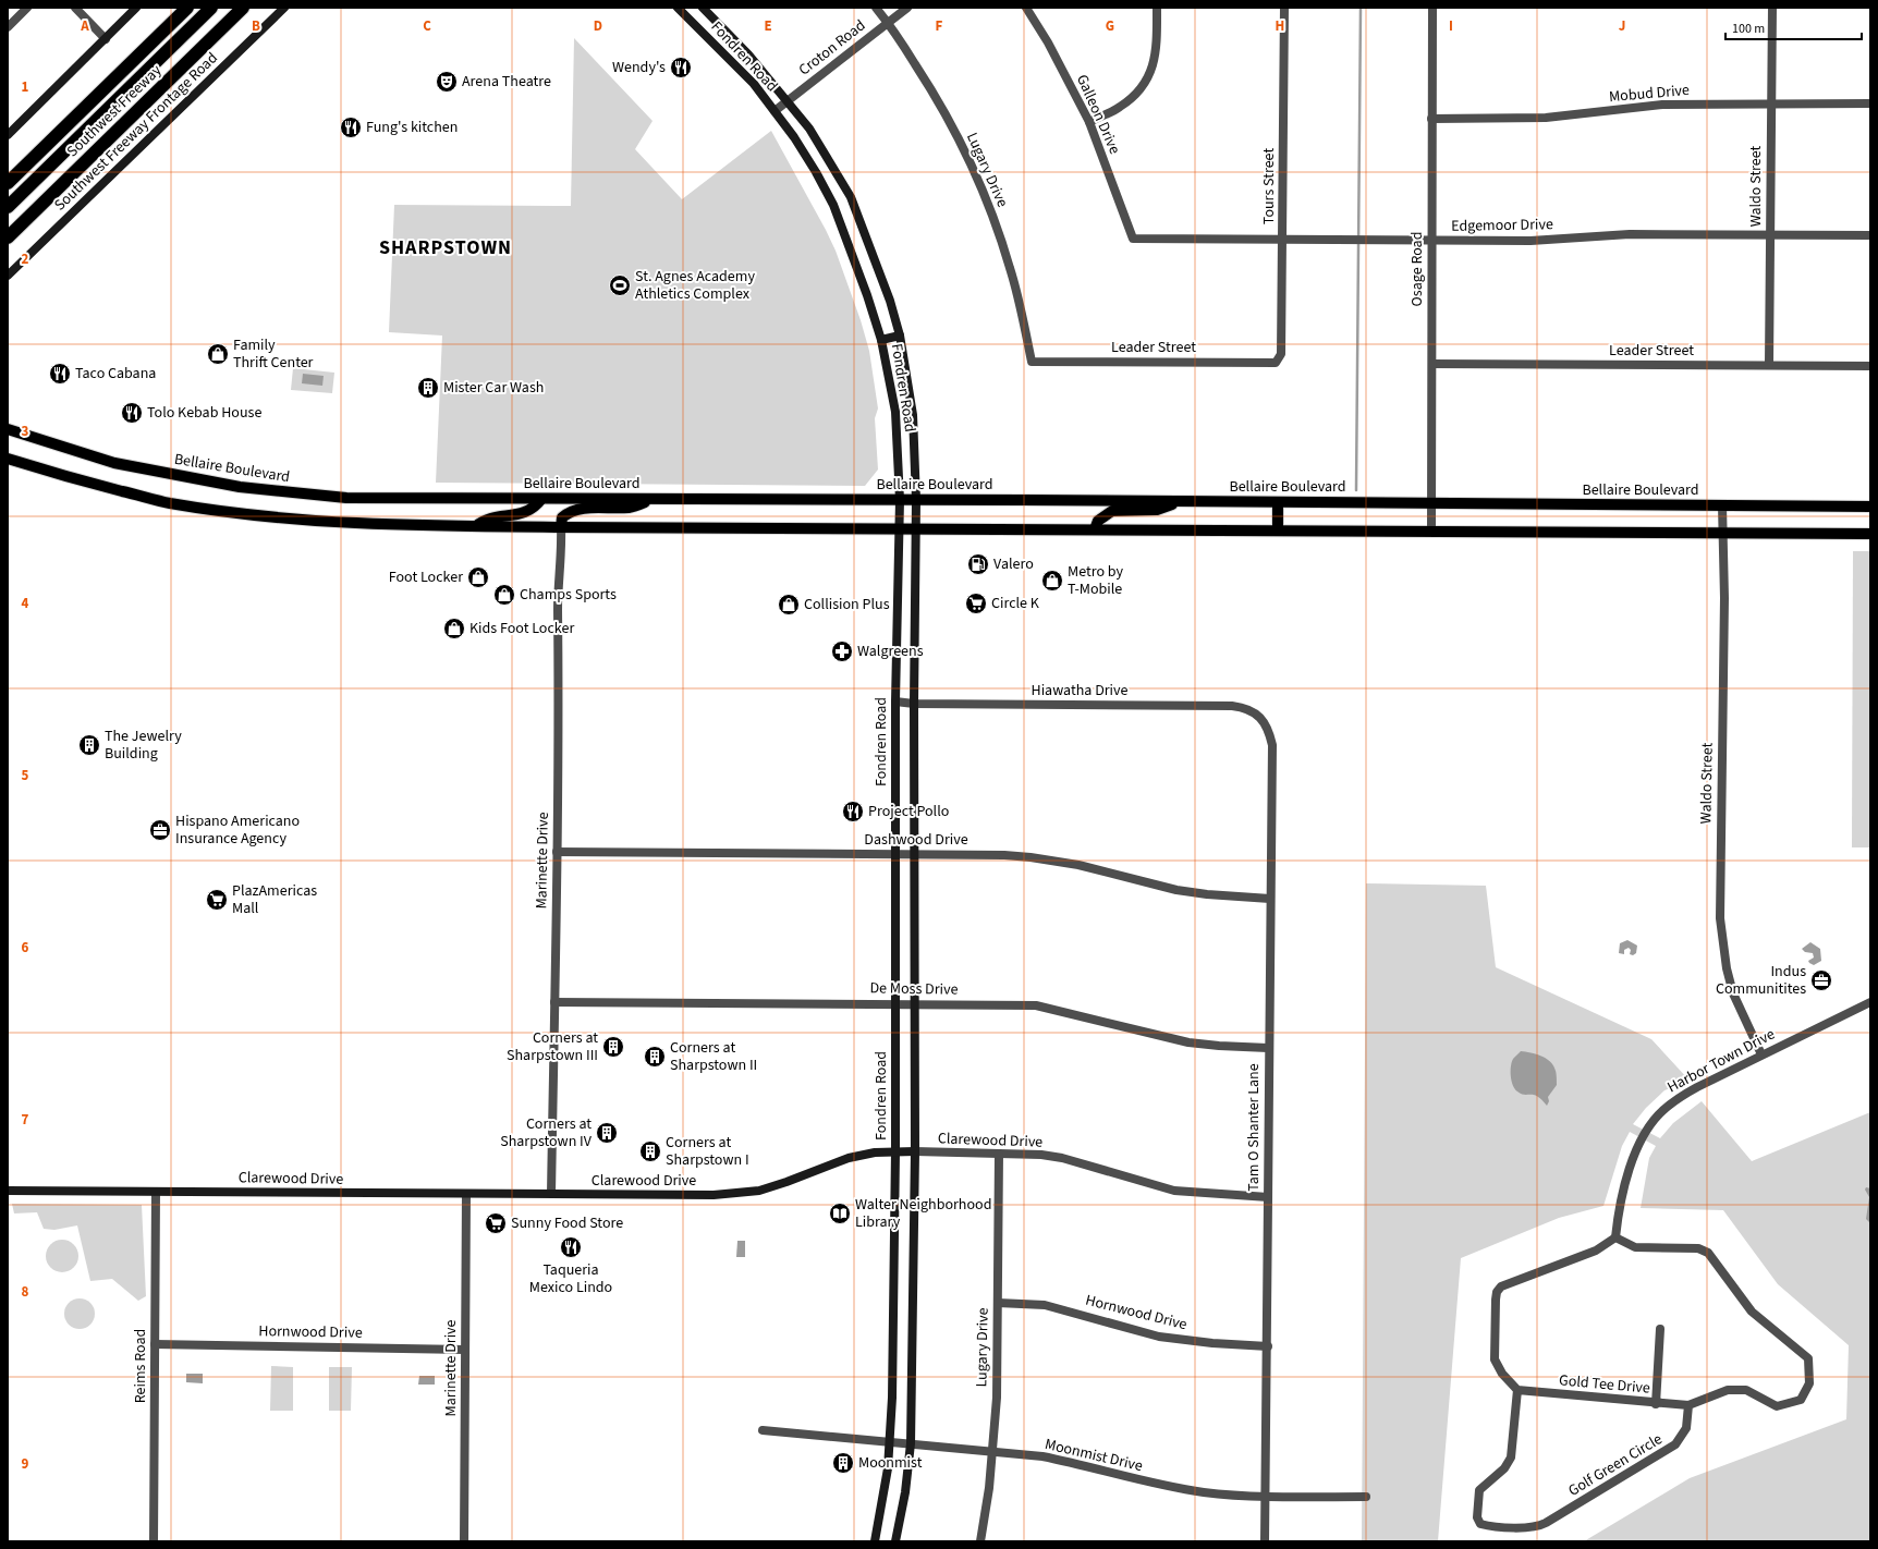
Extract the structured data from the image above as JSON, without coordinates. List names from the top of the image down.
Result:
{
  "streets": {
    "highway": ["Southwest Freeway"],
    "main road": [
      "Fondren Road",
      "Southwest Freeway Frontage Road",
      "Bellaire Boulevard",
      "Clarewood Drive"
    ],
    "street": [
      "Croton Road",
      "Mobud Drive",
      "Galleon Drive",
      "Lugary Drive",
      "Tours Street",
      "Waldo Street",
      "Edgemoor Drive",
      "Osage Road",
      "Leader Street",
      "Hiawatha Drive",
      "Dashwood Drive",
      "Marinette Drive",
      "De Moss Drive",
      "Harbor Town Drive",
      "Tam O Shanter Lane",
      "Hornwood Drive",
      "Reims Road",
      "Gold Tee Drive",
      "Moonmist Drive",
      "Golf Green Circle"
    ]
  },
  "crossings": [
    ["Croton Road", "Fondren Road"],
    ["Croton Road", "Lugary Drive"],
    ["Fondren Road", "Bellaire Boulevard"],
    ["Fondren Road", "Hiawatha Drive"],
    ["Fondren Road", "Dashwood Drive"],
    ["Fondren Road", "De Moss Drive"],
    ["Fondren Road", "Clarewood Drive"],
    ["Fondren Road", "Moonmist Drive"],
    ["Mobud Drive", "Waldo Street"],
    ["Mobud Drive", "Osage Road"],
    ["Galleon Drive", "Edgemoor Drive"],
    ["Lugary Drive", "Leader Street"],
    ["Lugary Drive", "Clarewood Drive"],
    ["Lugary Drive", "Hornwood Drive"],
    ["Lugary Drive", "Moonmist Drive"],
    ["Tours Street", "Edgemoor Drive"],
    ["Tours Street", "Leader Street"],
    ["Waldo Street", "Edgemoor Drive"],
    ["Waldo Street", "Leader Street"],
    ["Waldo Street", "Bellaire Boulevard"],
    ["Waldo Street", "Harbor Town Drive"],
    ["Edgemoor Drive", "Osage Road"],
    ["Osage Road", "Leader Street"],
    ["Osage Road", "Bellaire Boulevard"],
    ["Hiawatha Drive", "Tam O Shanter Lane"],
    ["Dashwood Drive", "Marinette Drive"],
    ["Dashwood Drive", "Tam O Shanter Lane"],
    ["Marinette Drive", "De Moss Drive"],
    ["Marinette Drive", "Clarewood Drive"],
    ["Marinette Drive", "Hornwood Drive"],
    ["De Moss Drive", "Tam O Shanter Lane"],
    ["Tam O Shanter Lane", "Clarewood Drive"],
    ["Tam O Shanter Lane", "Hornwood Drive"],
    ["Tam O Shanter Lane", "Moonmist Drive"],
    ["Clarewood Drive", "Reims Road"],
    ["Hornwood Drive", "Reims Road"],
    ["Gold Tee Drive", "Golf Green Circle"]
  ],
  "districts": ["SHARPSTOWN"],
  "places": {
    "restaurant": [
      "Wendy's",
      "Fung's kitchen",
      "Taco Cabana",
      "Tolo Kebab House",
      "Project Pollo",
      "Taqueria Mexico Lindo"
    ],
    "theatre": ["Arena Theatre"],
    "sports": ["St. Agnes Academy Athletics Complex"],
    "shop": [
      "Family Thrift Center",
      "Foot Locker",
      "Metro by T-Mobile",
      "Champs Sports",
      "Collision Plus",
      "Kids Foot Locker"
    ],
    "building": [
      "Mister Car Wash",
      "The Jewelry Building",
      "Corners at Sharpstown III",
      "Corners at Sharpstown II",
      "Corners at Sharpstown IV",
      "Corners at Sharpstown I",
      "Moonmist"
    ],
    "fuel station": ["Valero"],
    "supermarket": ["Circle K", "PlazAmericas Mall", "Sunny Food Store"],
    "pharmacy": ["Walgreens"],
    "office": ["Hispano Americano Insurance Agency", "Indus Communitites"],
    "library": ["Walter Neighborhood Library"]
  },
  "scale_bar": "100 m",
  "grid": {
    "columns": [
      "A",
      "B",
      "C",
      "D",
      "E",
      "F",
      "G",
      "H",
      "I",
      "J"
    ],
    "rows": [
      "1",
      "2",
      "3",
      "4",
      "5",
      "6",
      "7",
      "8",
      "9"
    ]
  }
}
